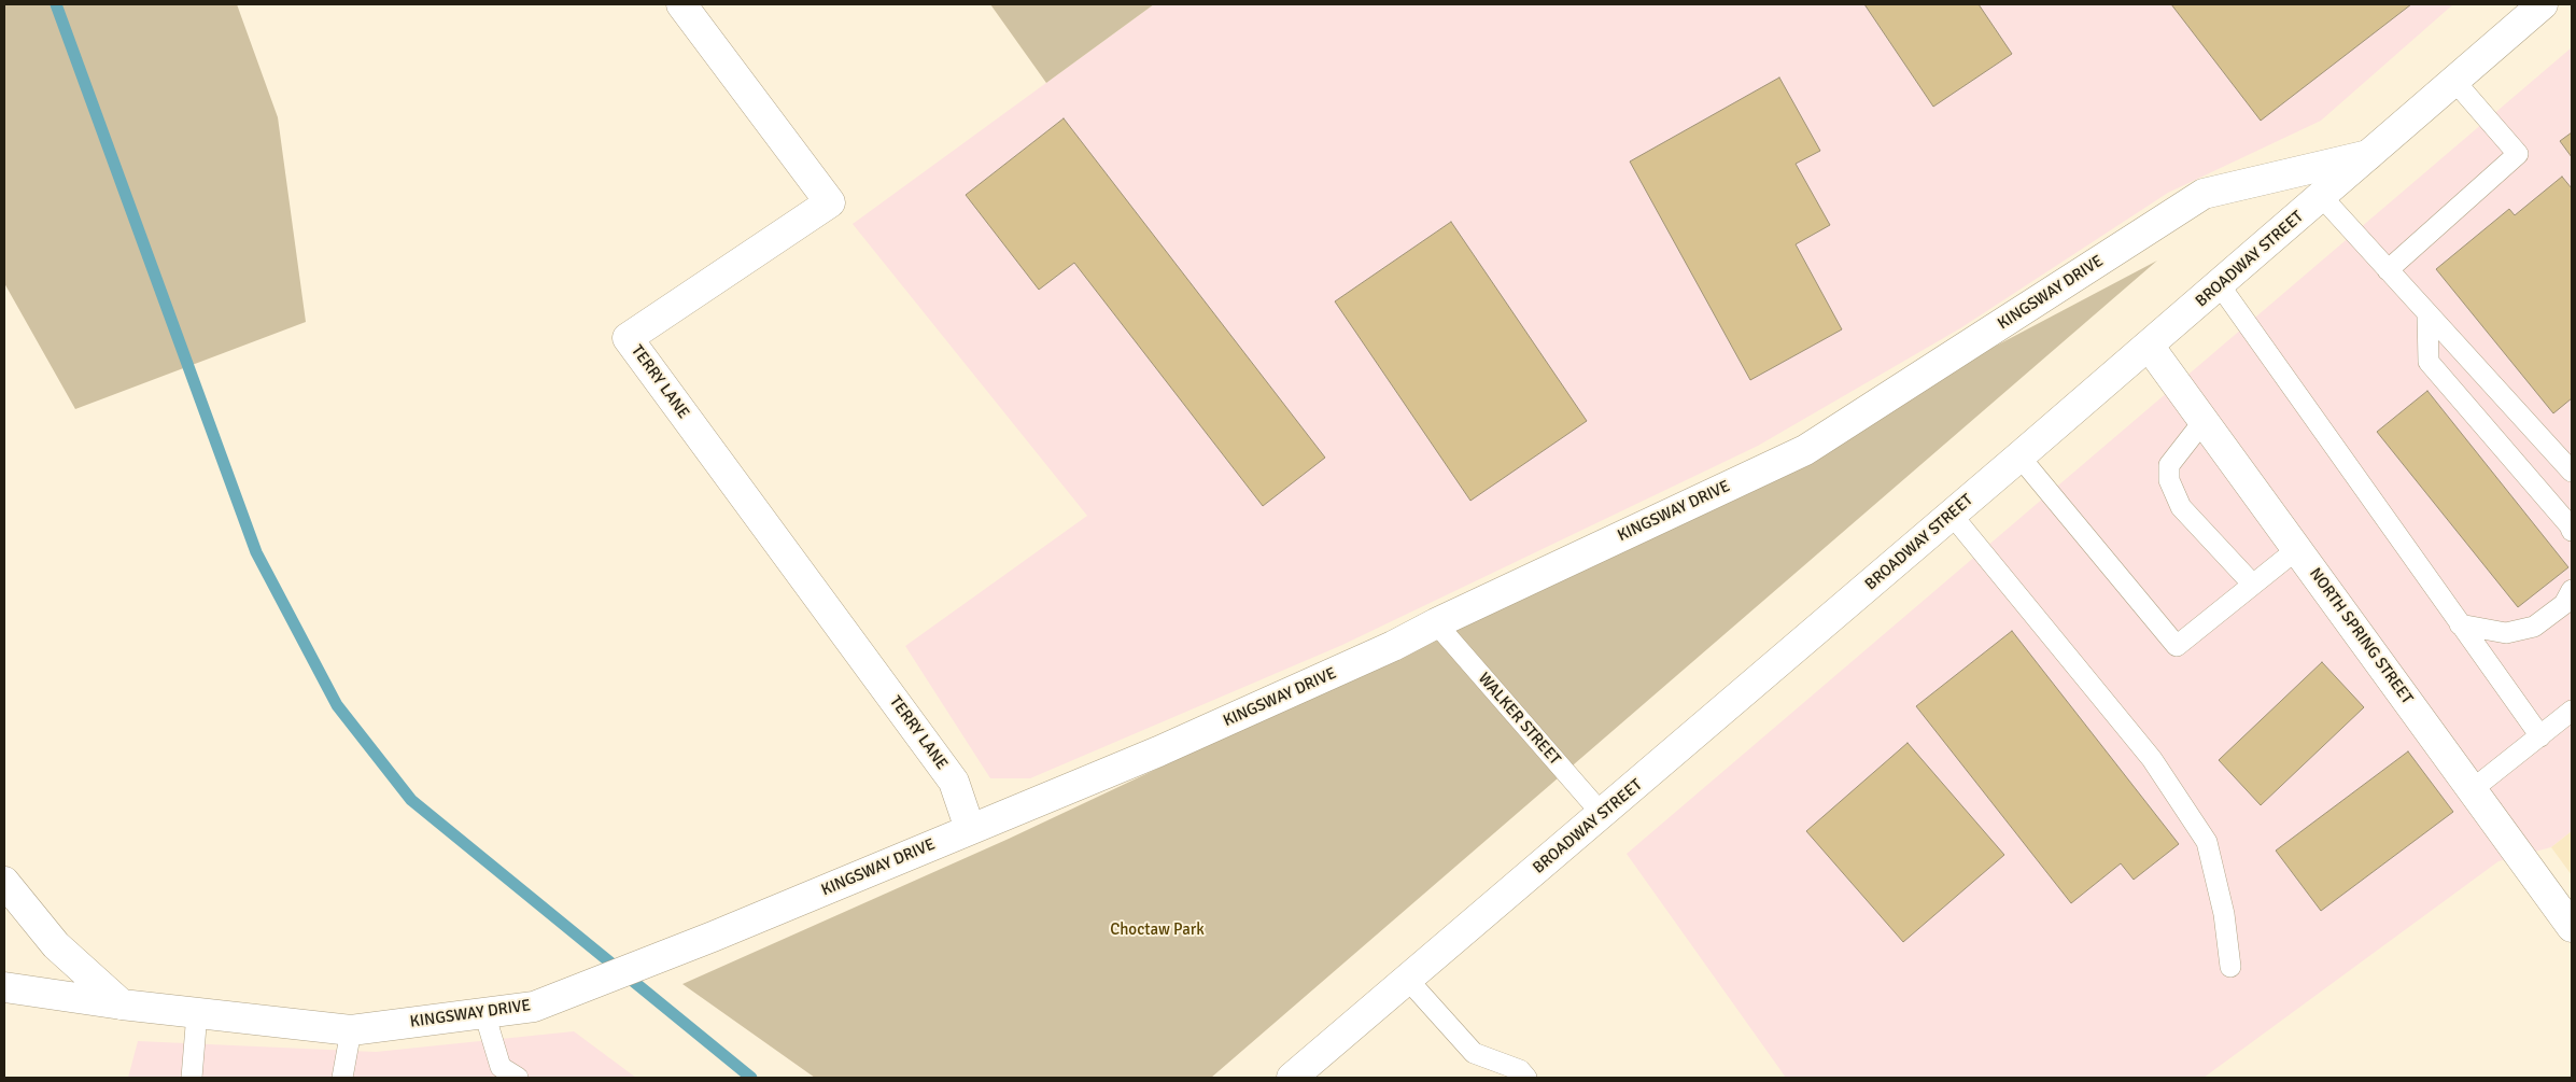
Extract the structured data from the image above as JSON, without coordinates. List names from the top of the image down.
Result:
{
  "streets": {
    "street": [
      "BROADWAY STREET",
      "KINGSWAY DRIVE",
      "TERRY LANE",
      "NORTH SPRING STREET"
    ],
    "lane": ["WALKER STREET"]
  },
  "crossings": [
    ["BROADWAY STREET", "KINGSWAY DRIVE"],
    ["BROADWAY STREET", "NORTH SPRING STREET"],
    ["BROADWAY STREET", "WALKER STREET"],
    ["KINGSWAY DRIVE", "TERRY LANE"],
    ["KINGSWAY DRIVE", "WALKER STREET"]
  ],
  "parks": ["Choctaw Park"]
}
